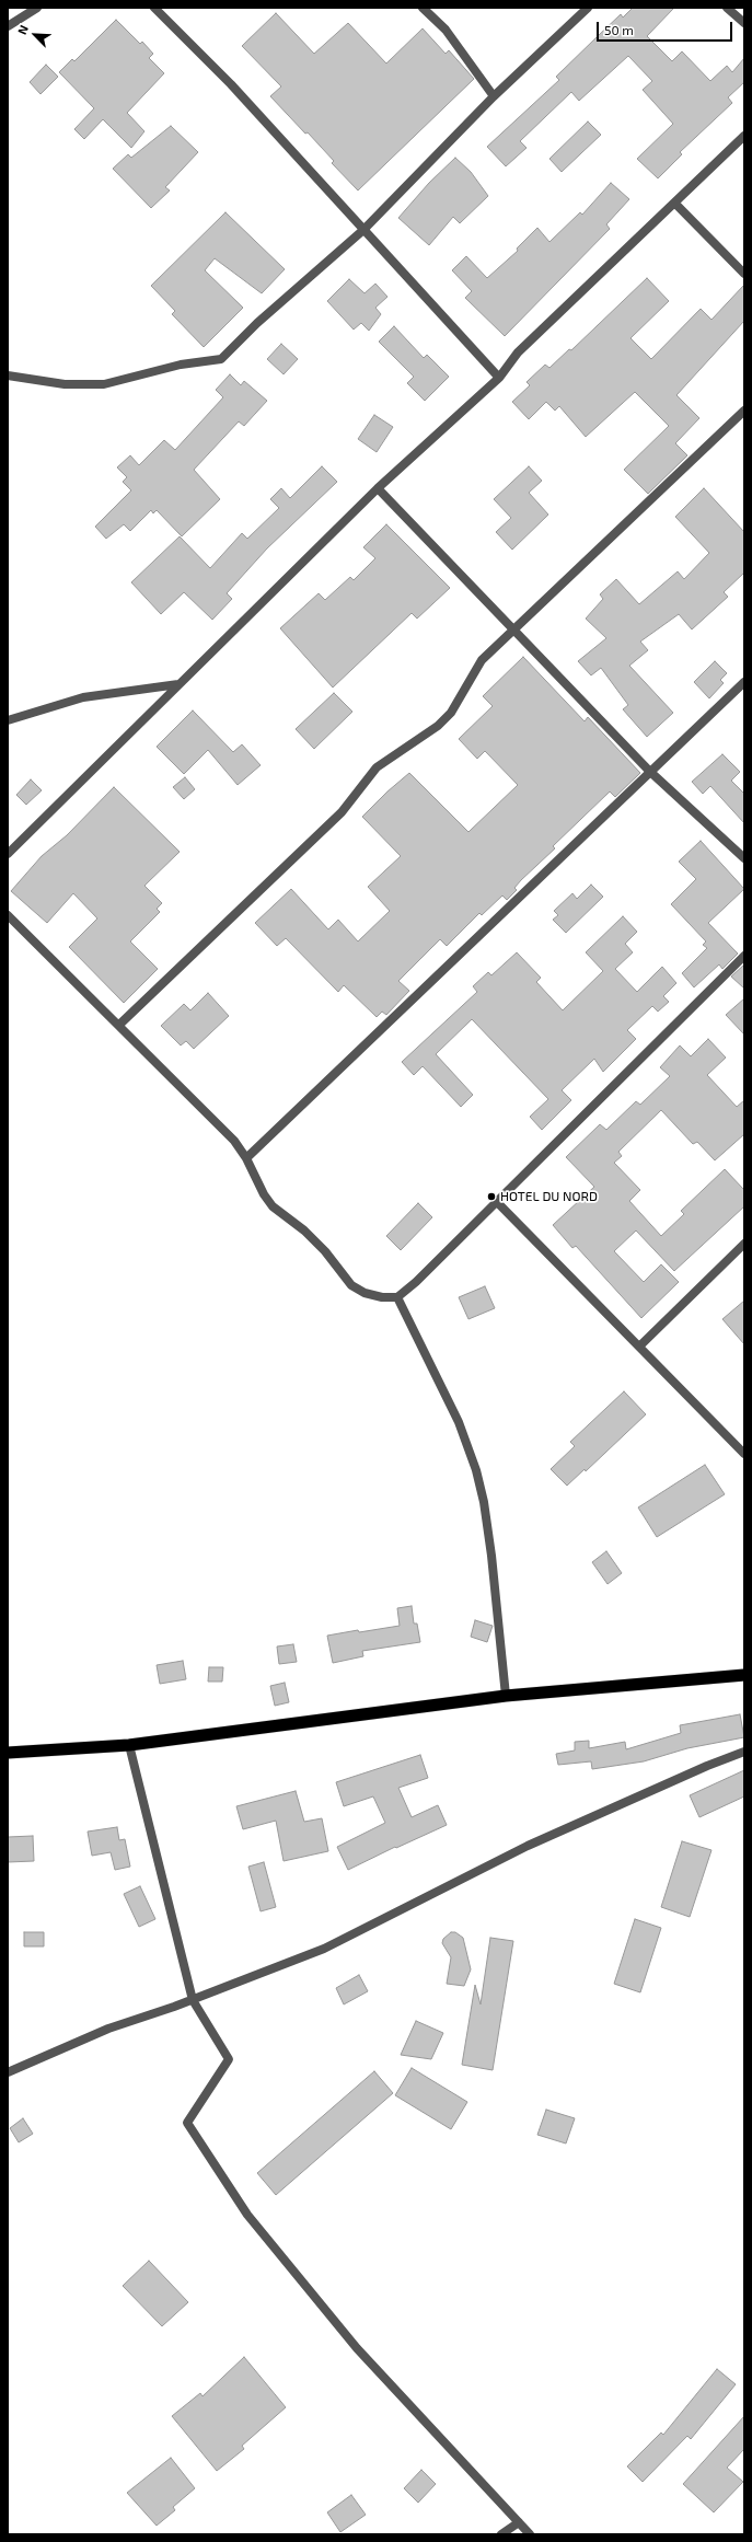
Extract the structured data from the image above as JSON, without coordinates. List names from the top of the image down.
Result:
{
  "places": ["HOTEL DU NORD"],
  "scale_bar": "50 m",
  "north": "top left"
}
